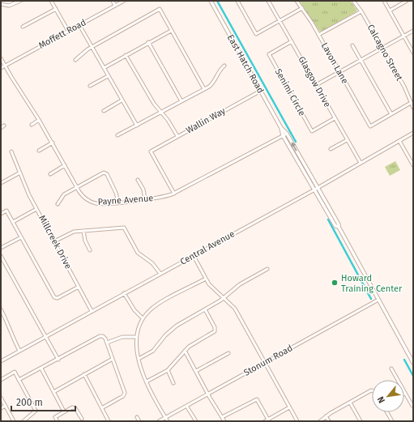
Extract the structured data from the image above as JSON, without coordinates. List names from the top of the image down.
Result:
{
  "streets": {
    "main road": ["East Hatch Road"],
    "street": [
      "Moffett Road",
      "Calcagno Street",
      "Lavon Lane",
      "Glasgow Drive",
      "Senimi Circle",
      "Wallin Way",
      "Payne Avenue",
      "Millcreek Drive",
      "Central Avenue",
      "Stonum Road"
    ]
  },
  "crossings": [
    ["Moffett Road", "Payne Avenue"],
    ["East Hatch Road", "Wallin Way"],
    ["East Hatch Road", "Payne Avenue"],
    ["East Hatch Road", "Central Avenue"],
    ["East Hatch Road", "Stonum Road"],
    ["Glasgow Drive", "Senimi Circle"],
    ["Glasgow Drive", "Central Avenue"],
    ["Wallin Way", "Payne Avenue"],
    ["Millcreek Drive", "Central Avenue"]
  ],
  "places": ["Howard Training Center"],
  "scale_bar": "200 m",
  "north": "bottom left"
}
